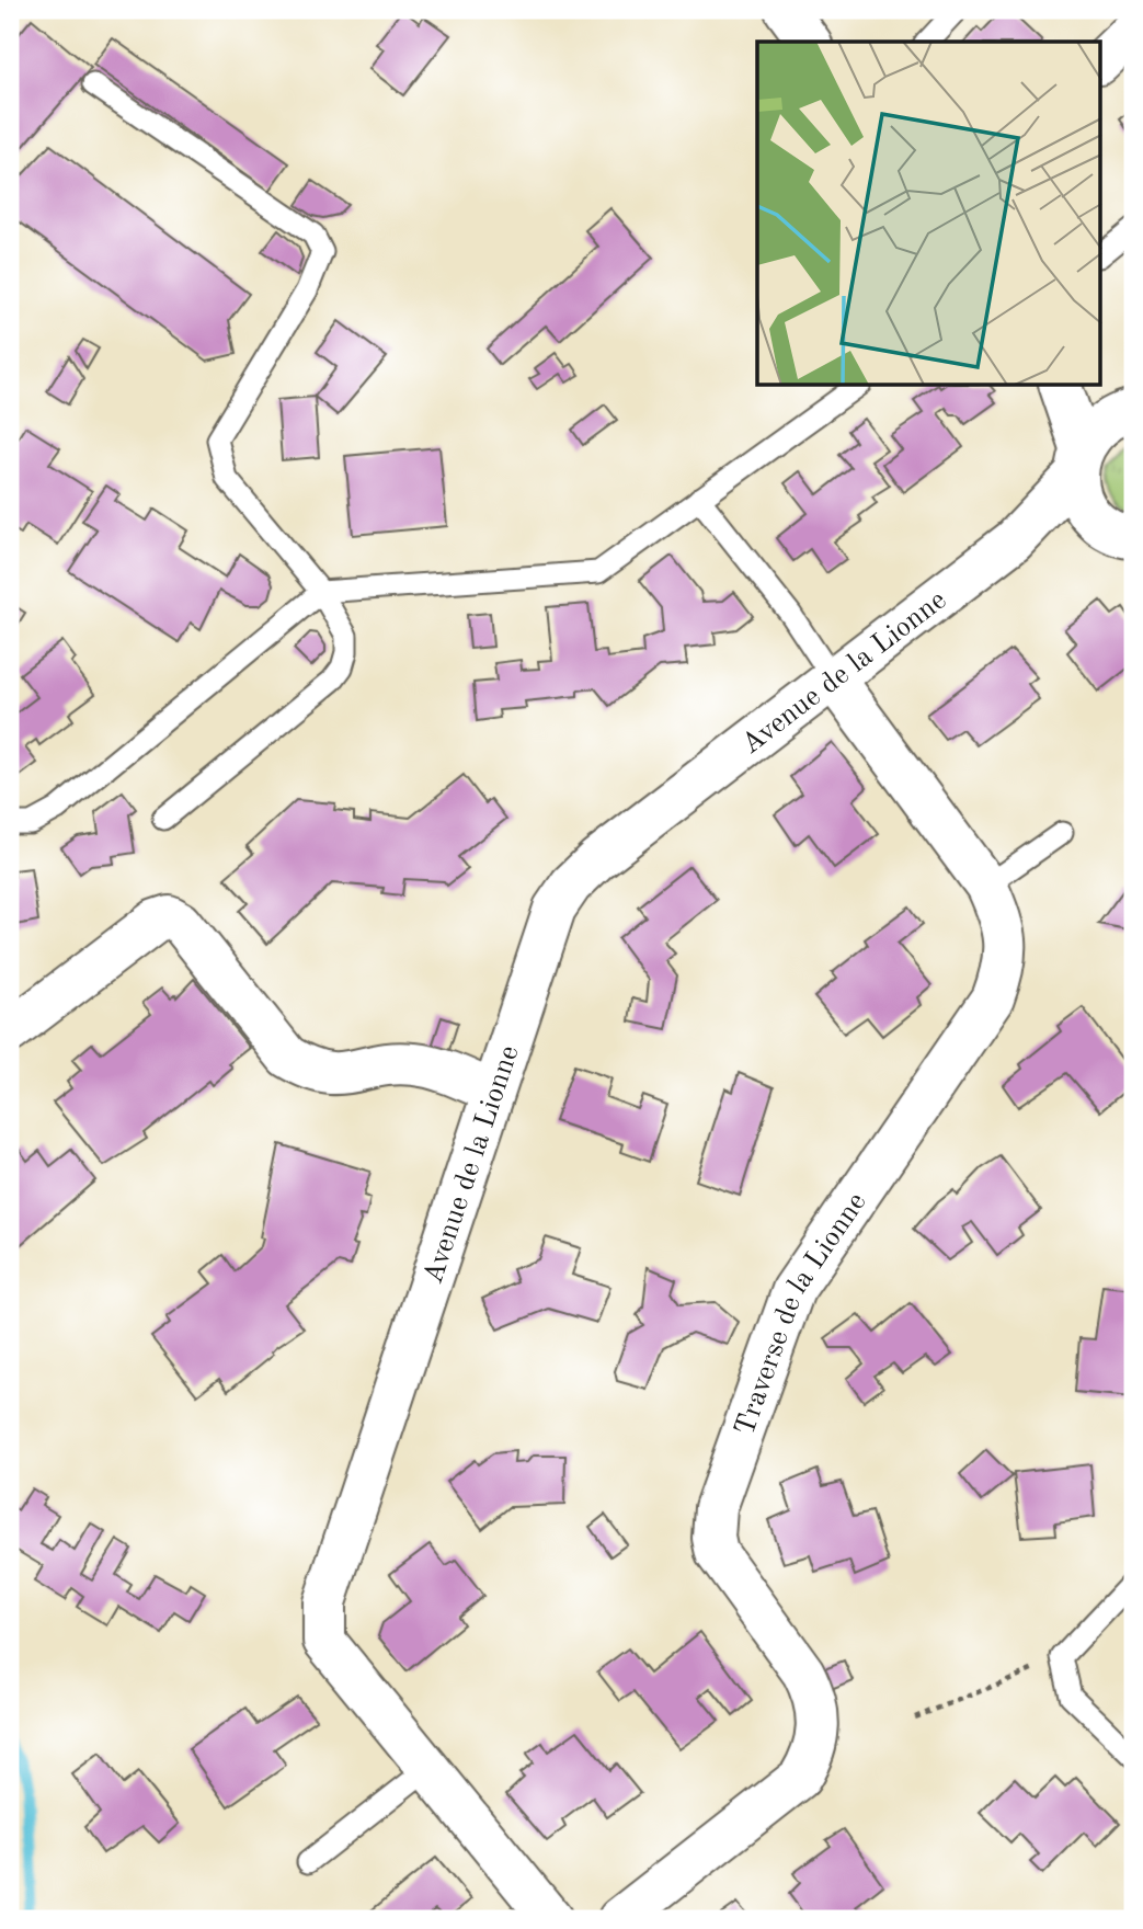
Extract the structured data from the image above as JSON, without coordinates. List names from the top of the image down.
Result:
{
  "streets": {
    "street": ["Avenue de la Lionne", "Traverse de la Lionne"]
  },
  "crossings": [
    ["Avenue de la Lionne", "Traverse de la Lionne"]
  ]
}
